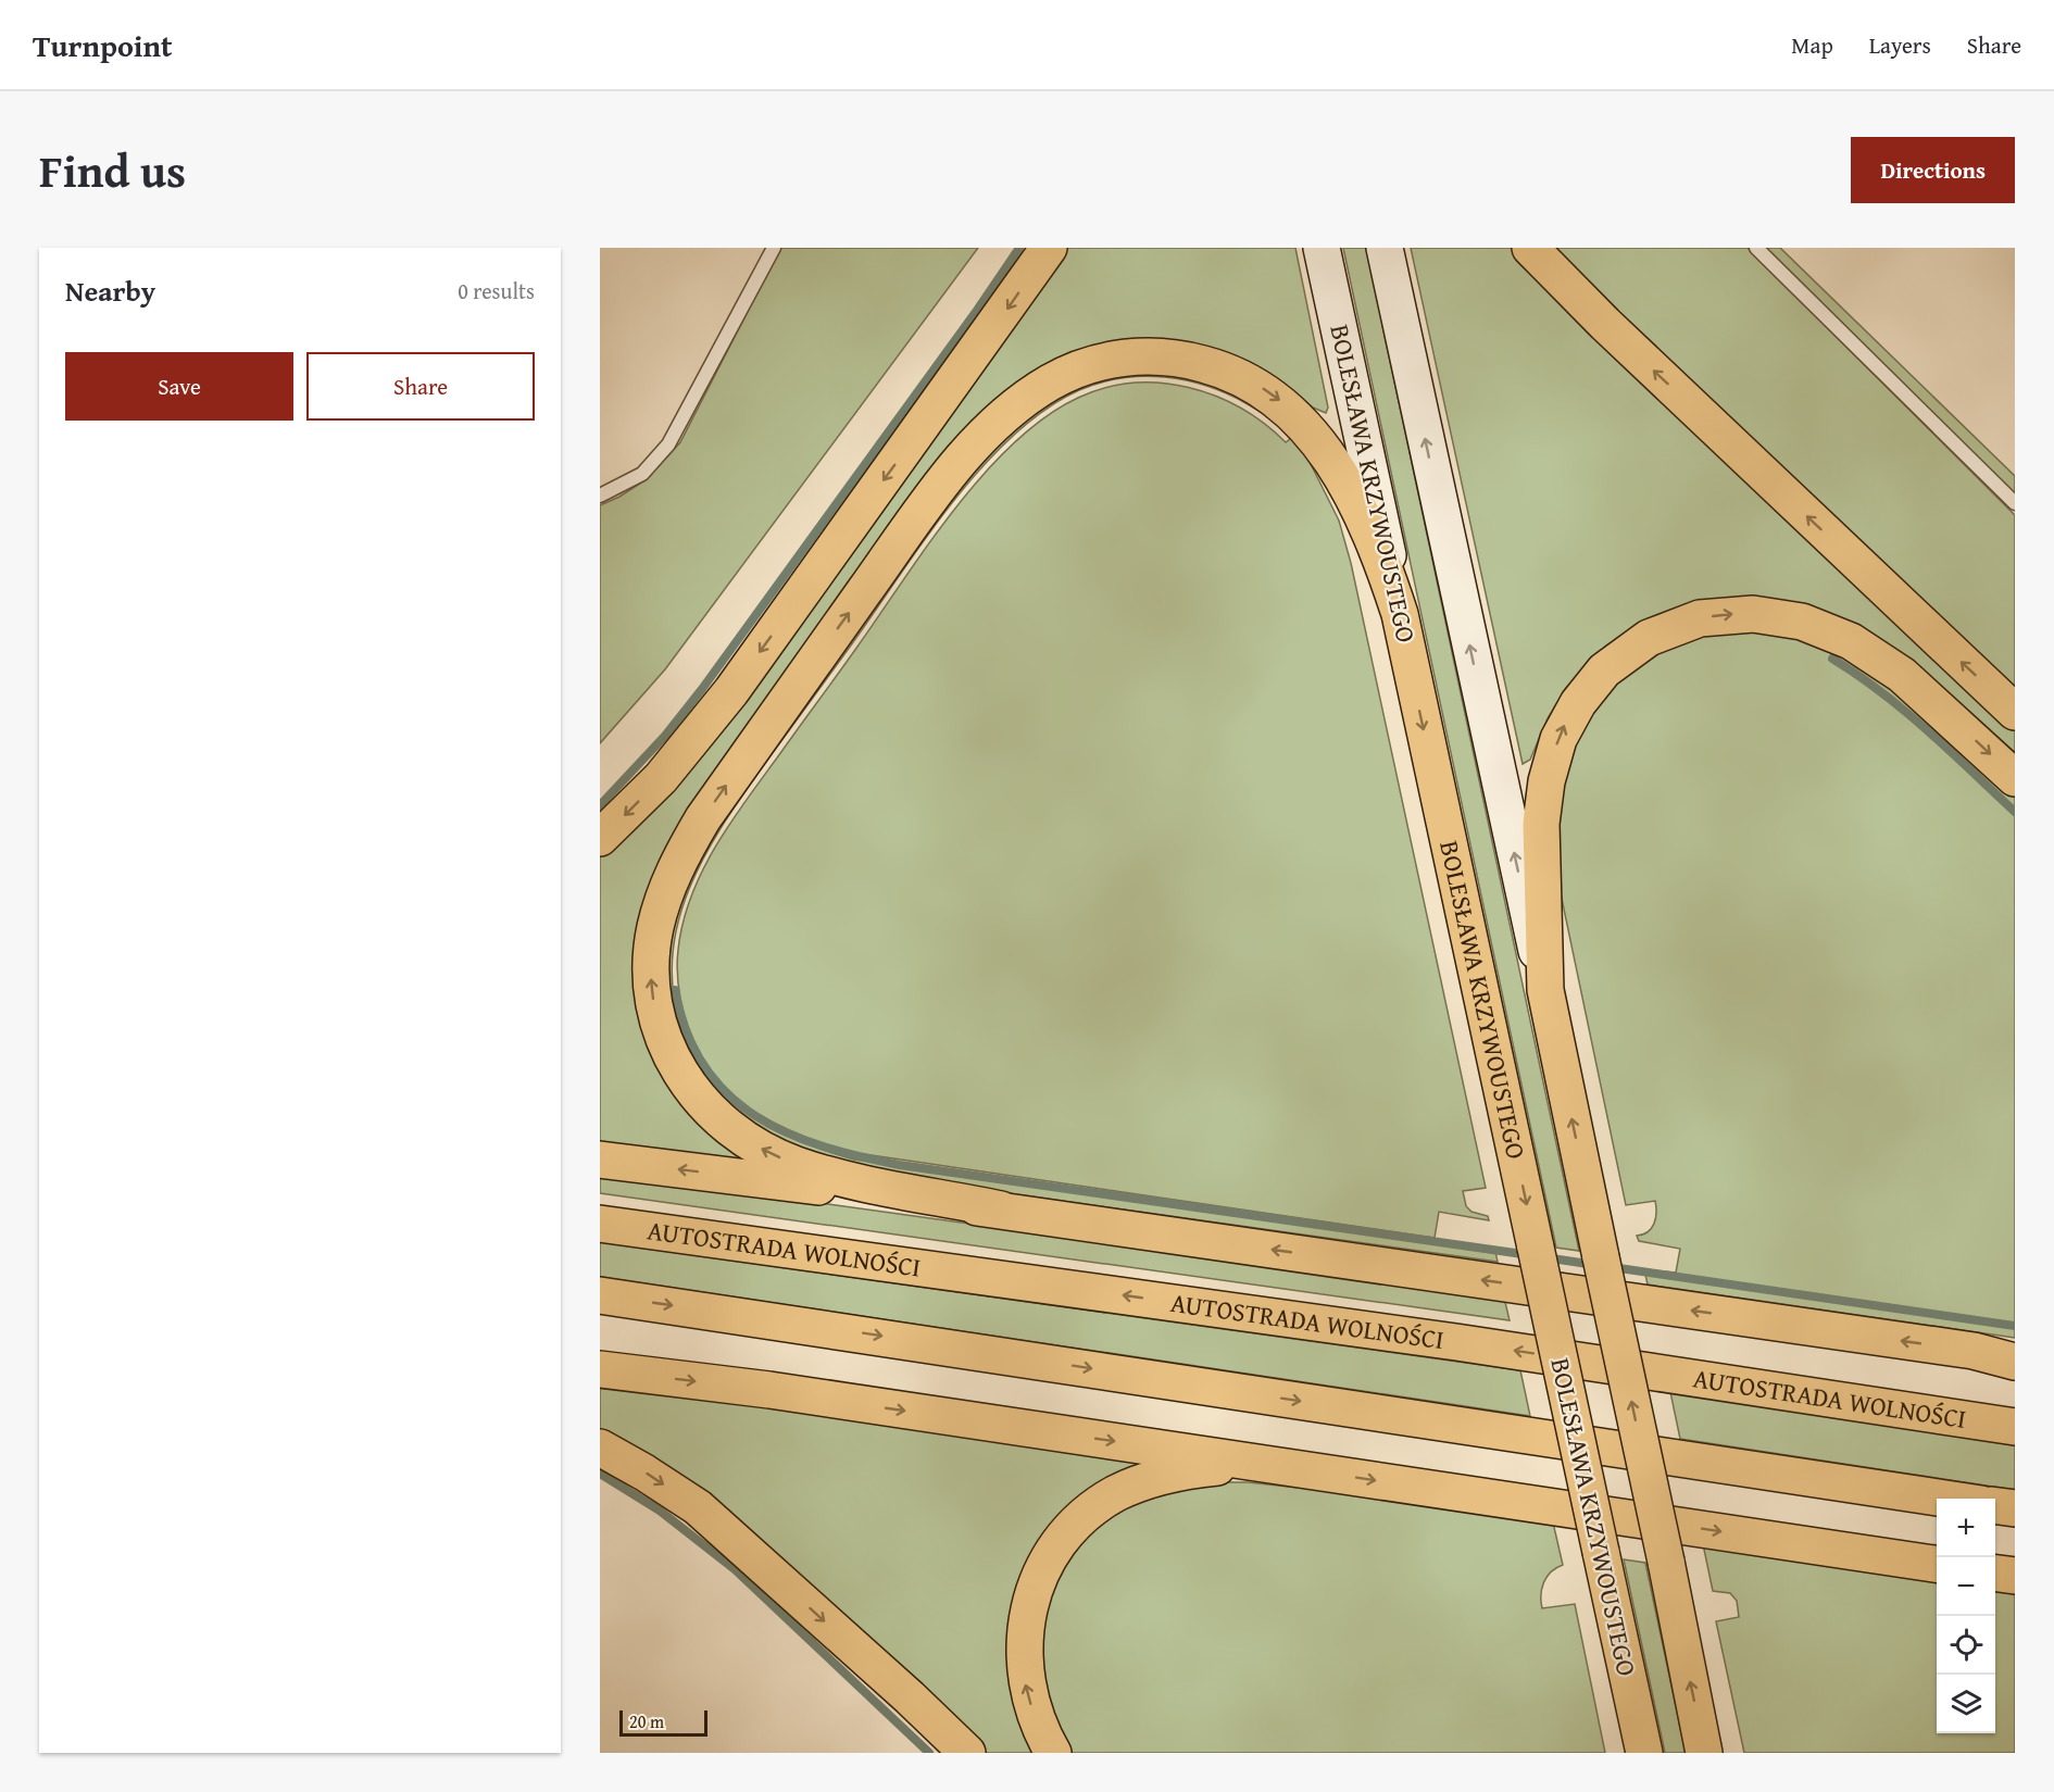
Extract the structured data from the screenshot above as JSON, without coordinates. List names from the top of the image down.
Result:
{
  "streets": {
    "highway": ["BOLESŁAWA KRZYWOUSTEGO", "AUTOSTRADA WOLNOŚCI"]
  },
  "scale_bar": "20 m",
  "page": {
    "header": "Turnpoint",
    "nav": ["Map", "Layers", "Share"],
    "title": "Find us",
    "buttons": [
      "Directions",
      ["Save", "Share"]
    ],
    "heading": ["Nearby", "0 results"],
    "map_buttons": ["+", "−"],
    "scale": "20 m"
  }
}
